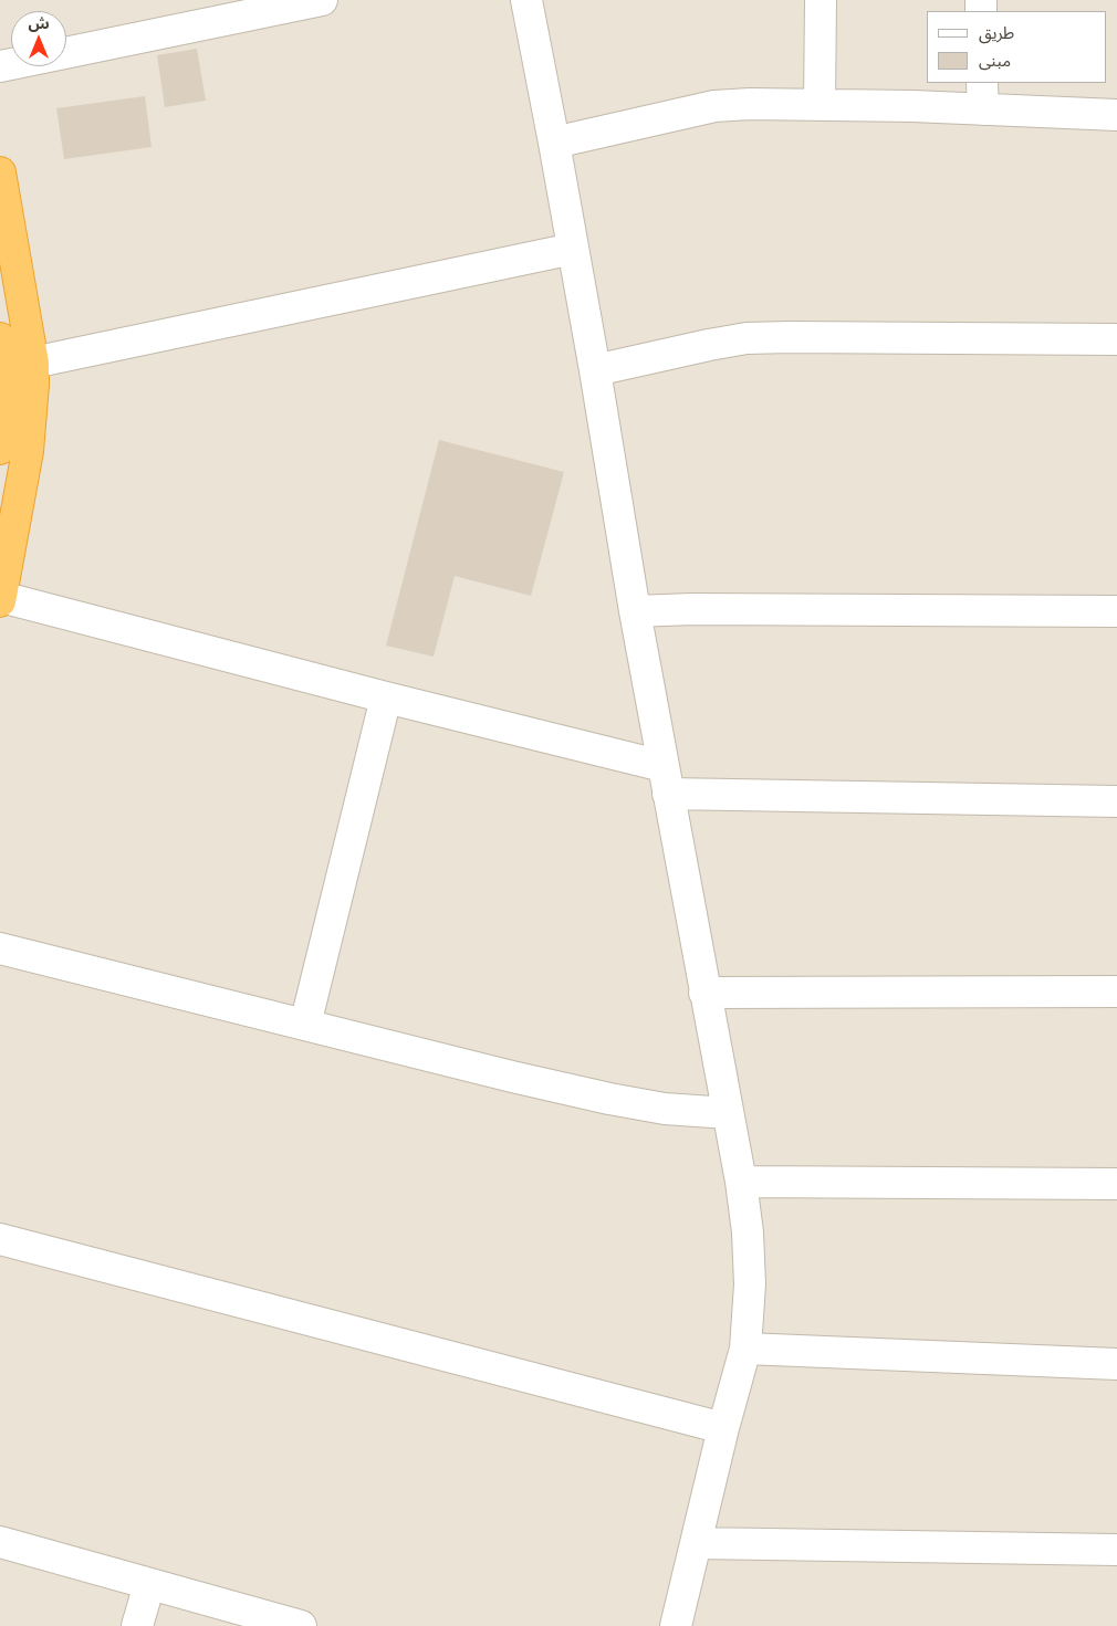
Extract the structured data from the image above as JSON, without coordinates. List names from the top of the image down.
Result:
{
  "legend": ["طريق", "مبنى"],
  "north": "top"
}
